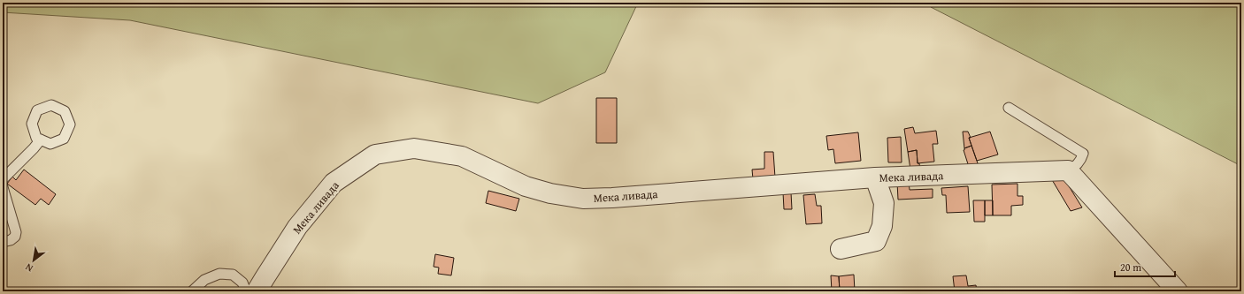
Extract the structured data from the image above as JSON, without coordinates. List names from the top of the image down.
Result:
{
  "streets": {
    "street": ["Мека ливада"]
  },
  "scale_bar": "20 m",
  "north": "bottom left"
}
